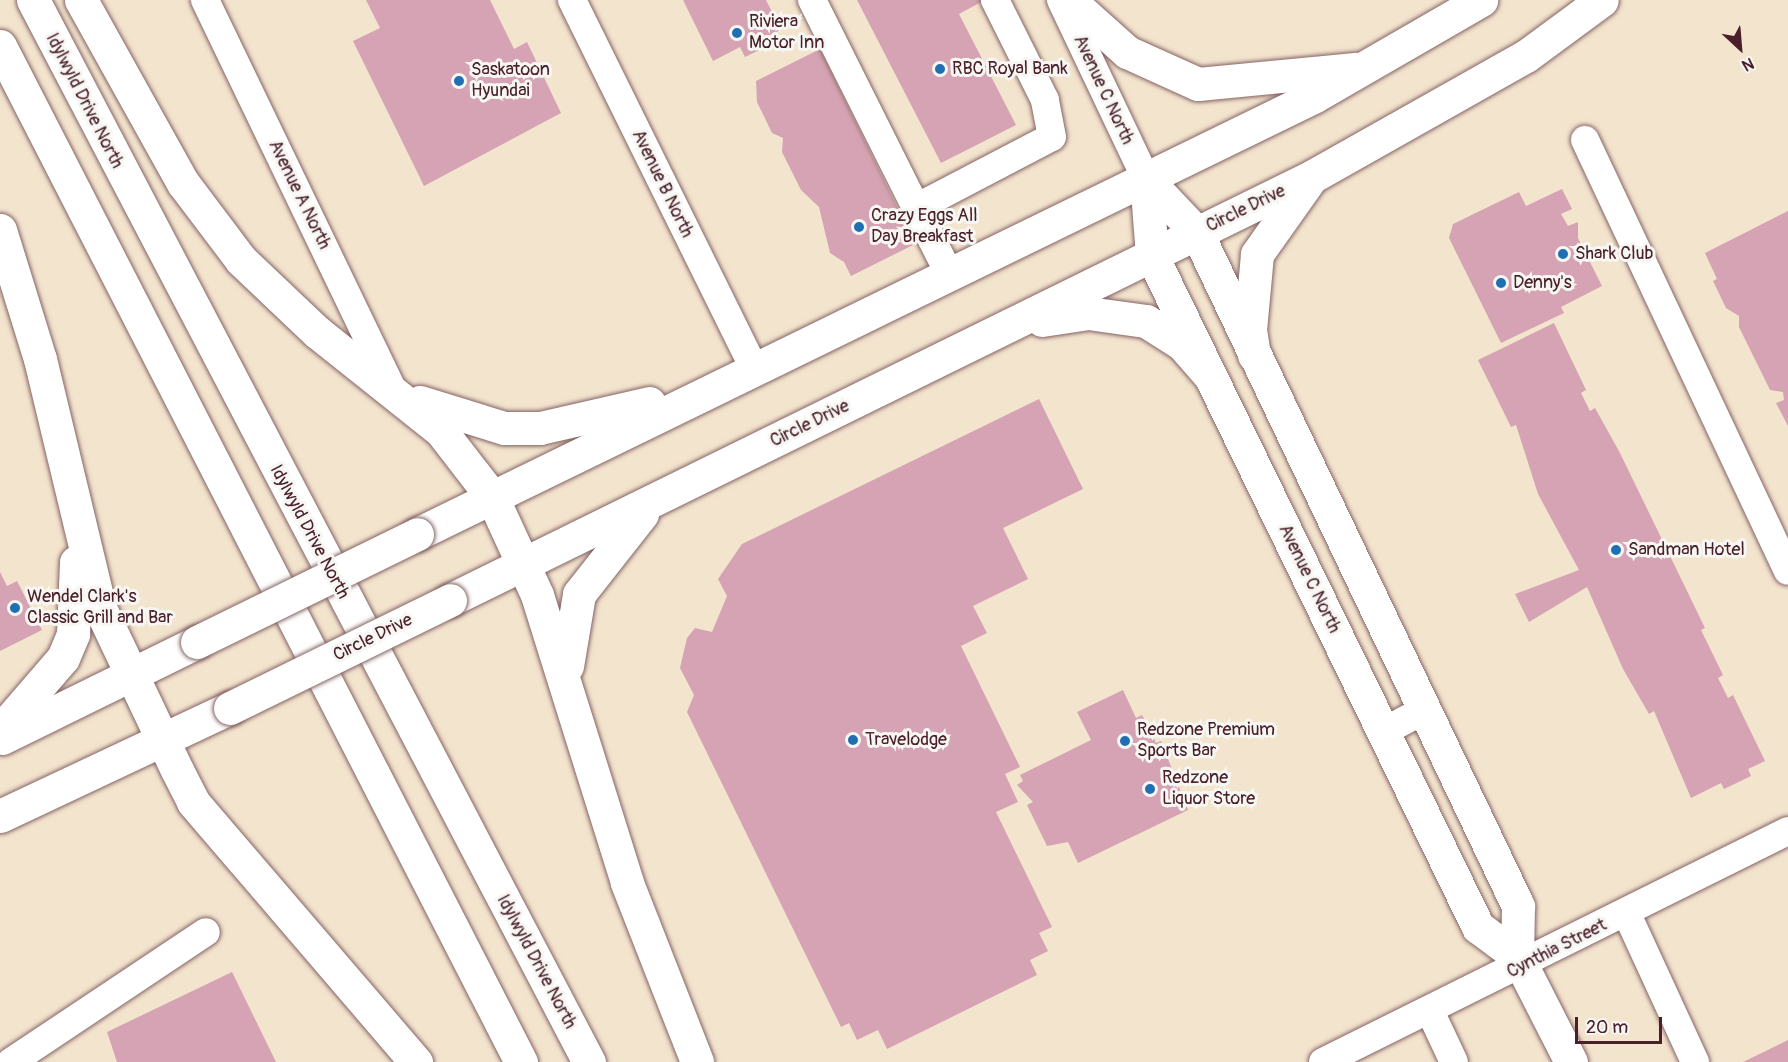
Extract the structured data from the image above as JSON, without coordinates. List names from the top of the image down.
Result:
{
  "streets": {
    "main road": ["Avenue C North", "Idylwyld Drive North", "Circle Drive"],
    "street": ["Avenue B North", "Avenue A North", "Cynthia Street"]
  },
  "crossings": [
    ["Avenue C North", "Circle Drive"],
    ["Avenue C North", "Cynthia Street"]
  ],
  "places": [
    "Riviera Motor Inn",
    "RBC Royal Bank",
    "Saskatoon Hyundai",
    "Crazy Eggs All Day Breakfast",
    "Shark Club",
    "Denny's",
    "Sandman Hotel",
    "Wendel Clark's Classic Grill and Bar",
    "Travelodge",
    "Redzone Premium Sports Bar",
    "Redzone Liquor Store"
  ],
  "scale_bar": "20 m",
  "north": "bottom right"
}
